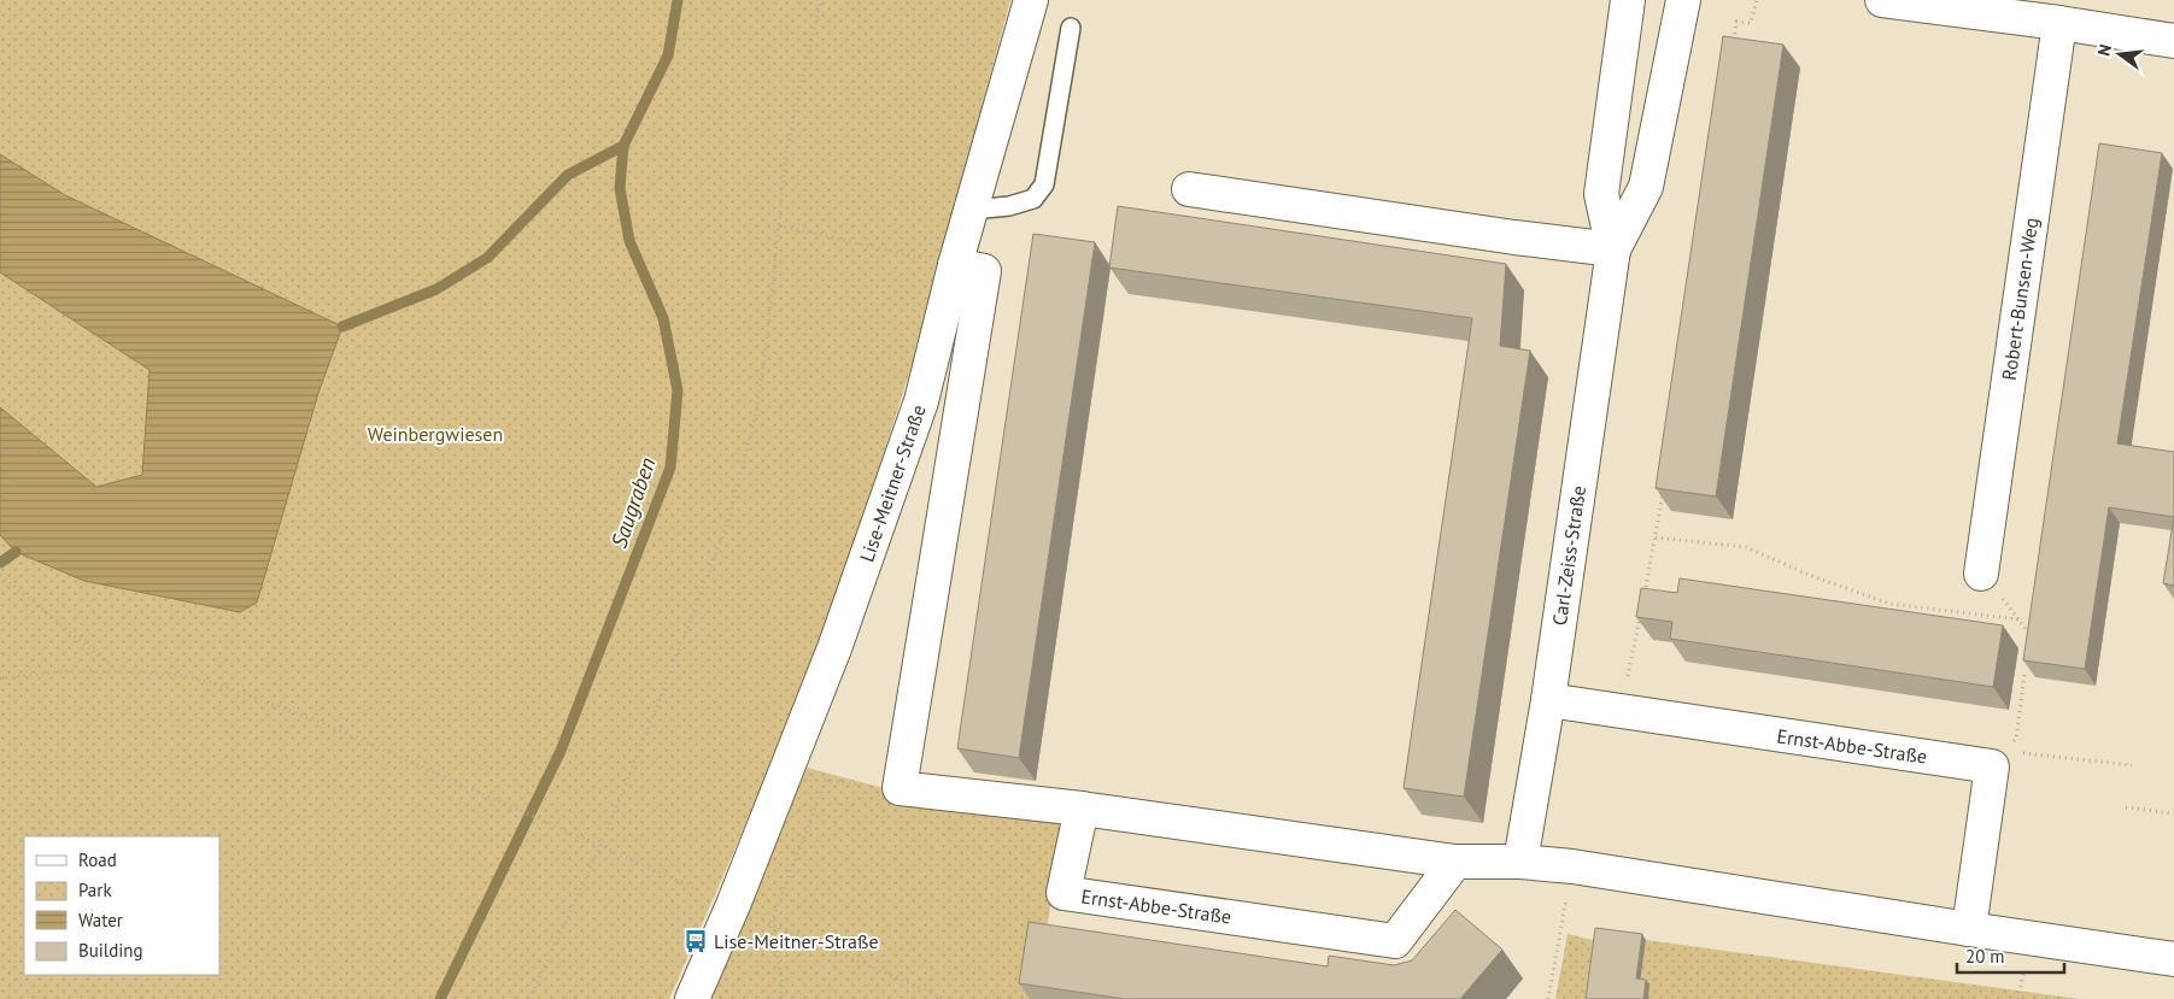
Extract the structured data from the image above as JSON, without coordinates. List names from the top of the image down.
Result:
{
  "streets": {
    "street": [
      "Robert-Bunsen-Weg",
      "Lise-Meitner-Straße",
      "Carl-Zeiss-Straße",
      "Ernst-Abbe-Straße"
    ]
  },
  "crossings": [
    ["Carl-Zeiss-Straße", "Ernst-Abbe-Straße"]
  ],
  "water": ["Saugraben"],
  "parks": ["Weinbergwiesen"],
  "places": {
    "bus stop": ["Lise-Meitner-Straße"]
  },
  "legend": [
    "Road",
    "Park",
    "Water",
    "Building"
  ],
  "scale_bar": "20 m",
  "north": "left"
}
